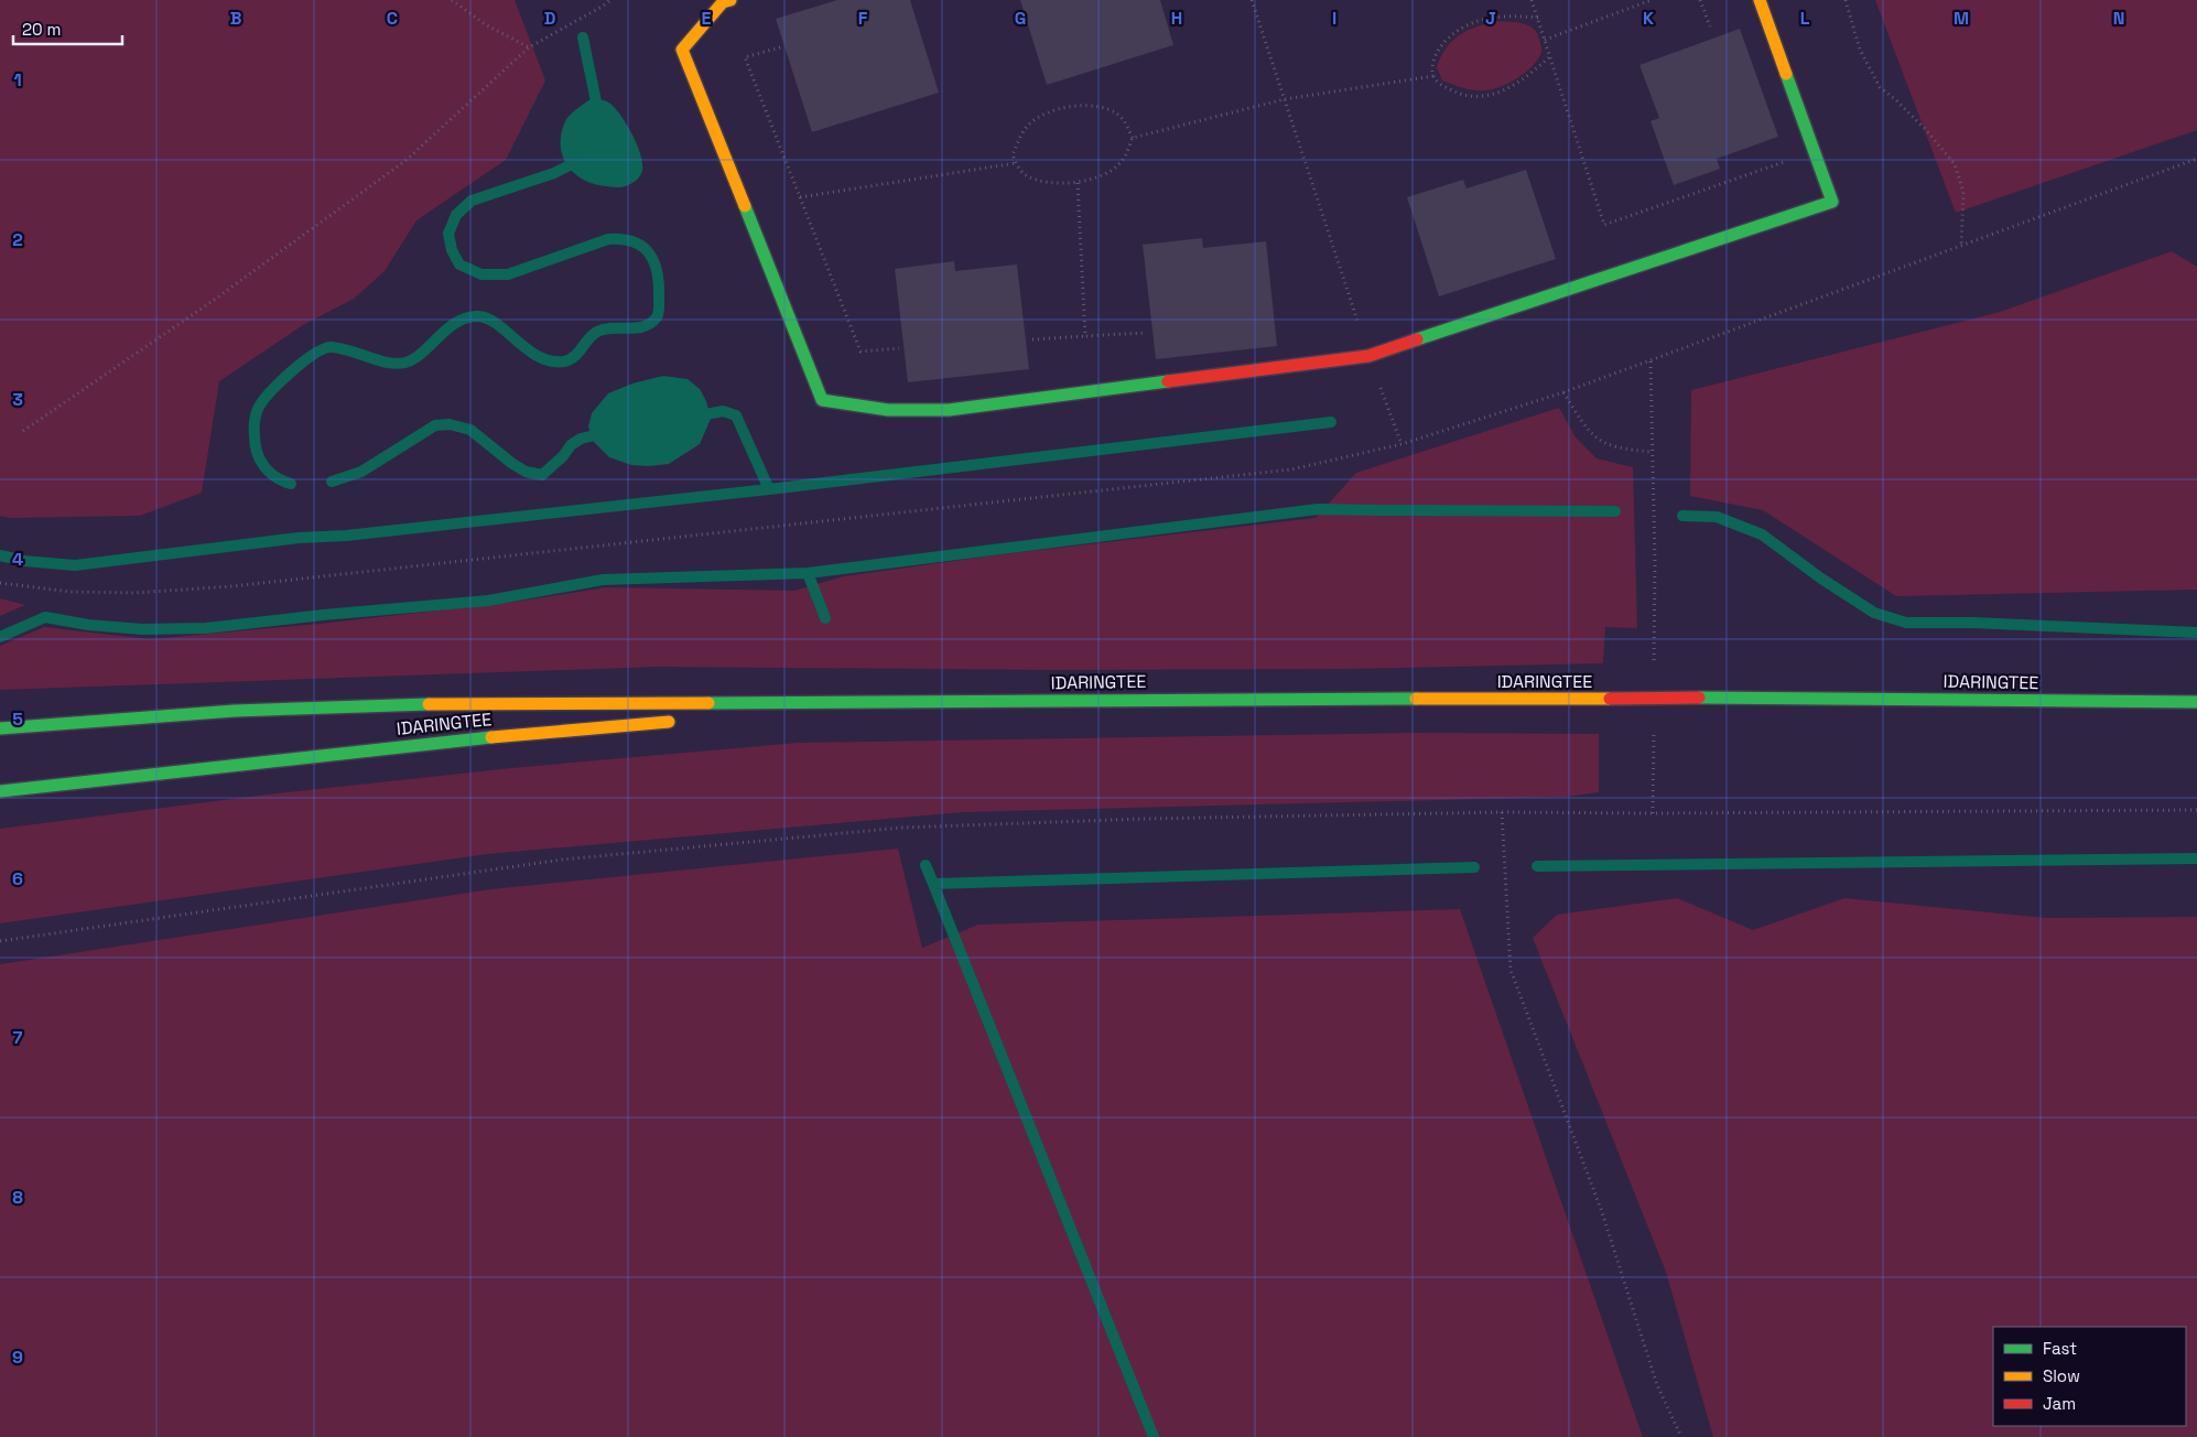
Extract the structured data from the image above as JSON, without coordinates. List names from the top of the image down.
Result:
{
  "streets": {
    "main road": ["IDARINGTEE"]
  },
  "legend": ["Fast", "Slow", "Jam"],
  "scale_bar": "20 m",
  "grid": {
    "columns": [
      "B",
      "C",
      "D",
      "E",
      "F",
      "G",
      "H",
      "I",
      "J",
      "K",
      "L",
      "M",
      "N"
    ],
    "rows": [
      "1",
      "2",
      "3",
      "4",
      "5",
      "6",
      "7",
      "8",
      "9"
    ]
  }
}
